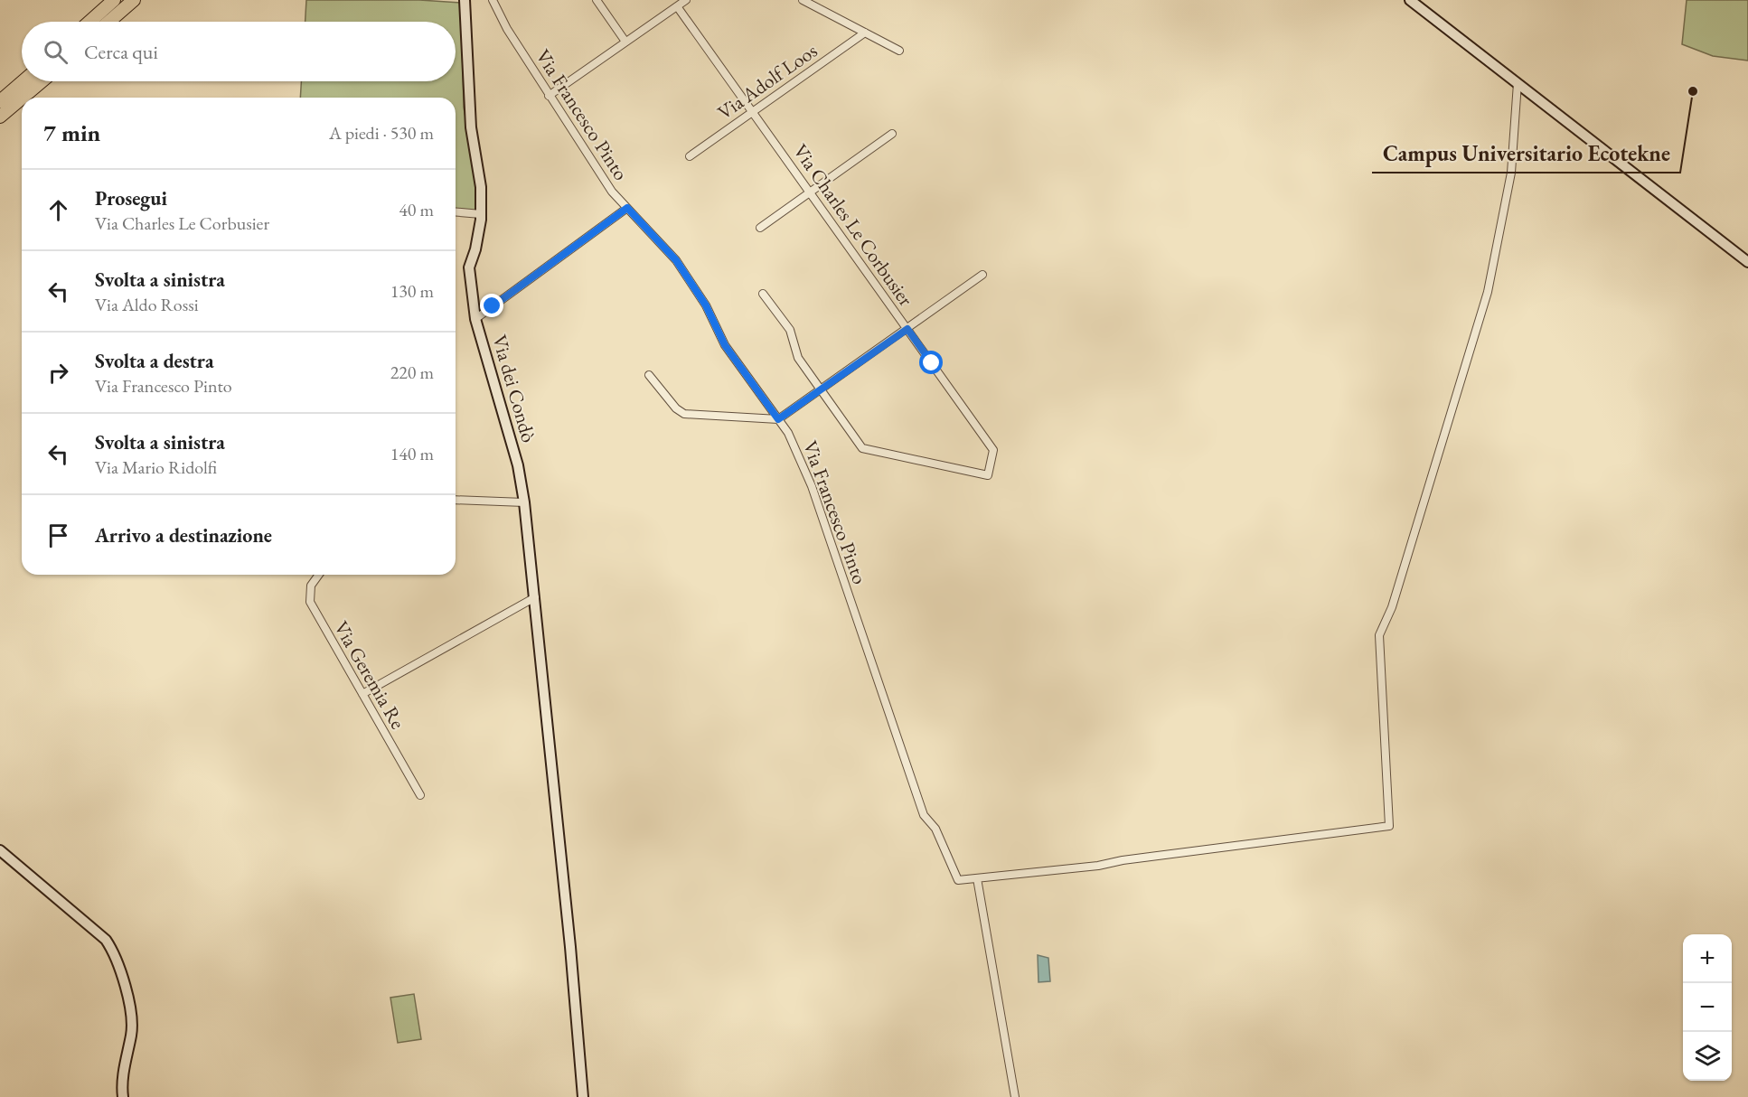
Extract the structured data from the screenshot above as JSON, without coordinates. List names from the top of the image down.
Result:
{
  "streets": {
    "street": [
      "Via Adolf Loos",
      "Via Francesco Pinto",
      "Via Charles Le Corbusier",
      "Via dei Condò",
      "Via Geremia Re"
    ]
  },
  "crossings": [
    ["Via Adolf Loos", "Via Charles Le Corbusier"]
  ],
  "places": ["Campus Universitario Ecotekne"],
  "page": {
    "search": "Cerca qui",
    "heading": ["7 min", "A piedi · 530 m"],
    "list": [
      ["Prosegui", "Via Charles Le Corbusier", "40 m"],
      ["Svolta a sinistra", "Via Aldo Rossi", "130 m"],
      ["Svolta a destra", "Via Francesco Pinto", "220 m"],
      ["Svolta a sinistra", "Via Mario Ridolfi", "140 m"],
      "Arrivo a destinazione"
    ],
    "map_buttons": ["+", "−"]
  }
}
